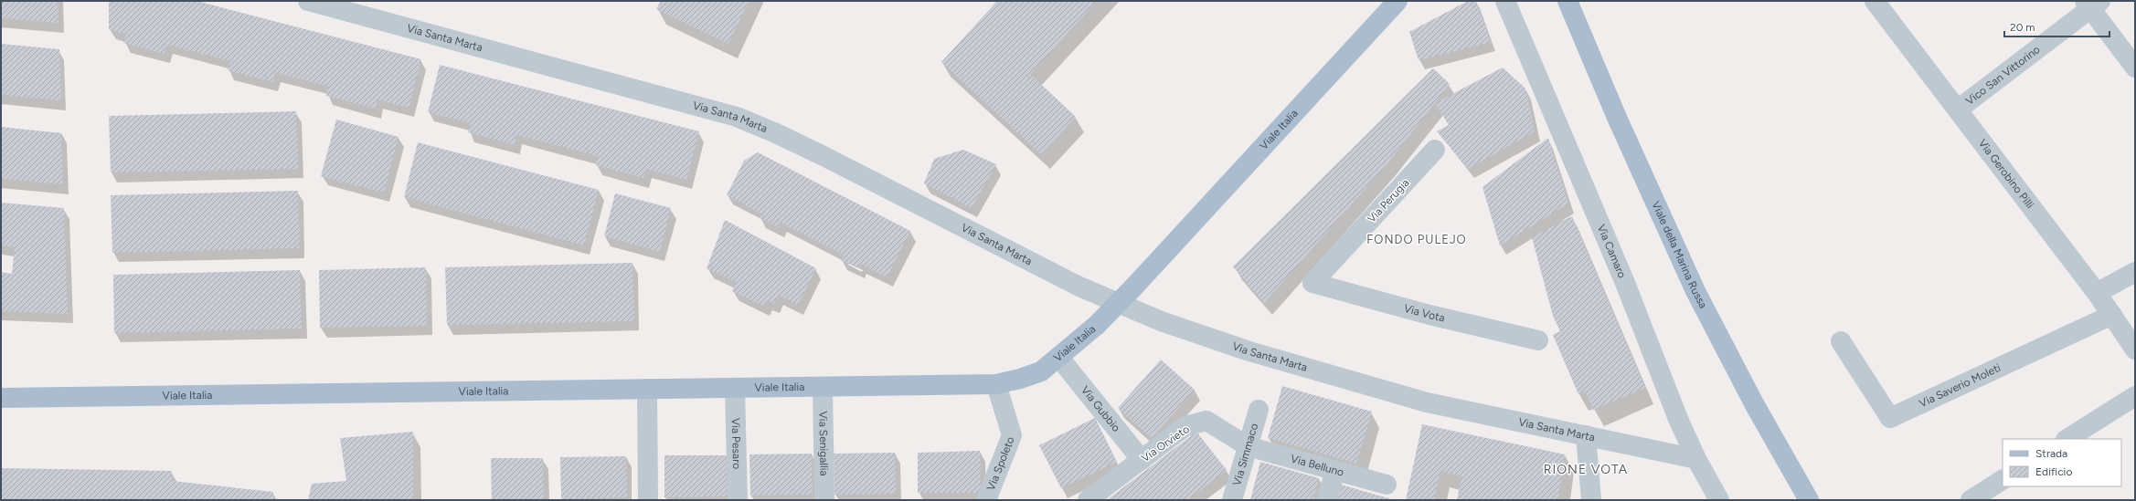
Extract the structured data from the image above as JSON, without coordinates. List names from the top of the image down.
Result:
{
  "streets": {
    "main road": ["Viale Italia", "Viale della Marina Russa"],
    "street": [
      "Via Santa Marta",
      "Vico San Vittorino",
      "Via Gerobino Pilli",
      "Via Perugia",
      "Via Camaro",
      "Via Vota",
      "Via Saverio Moleti",
      "Via Gubbio",
      "Via Pesaro",
      "Via Senigallia",
      "Via Orvieto",
      "Via Simmaco",
      "Via Spoleto",
      "Via Belluno"
    ]
  },
  "crossings": [
    ["Via Santa Marta", "Via Camaro"],
    ["Vico San Vittorino", "Via Gerobino Pilli"],
    ["Viale Italia", "Via Gubbio"],
    ["Viale Italia", "Via Pesaro"],
    ["Viale Italia", "Via Senigallia"],
    ["Viale Italia", "Via Spoleto"],
    ["Via Gerobino Pilli", "Via Saverio Moleti"],
    ["Via Perugia", "Via Vota"],
    ["Via Gubbio", "Via Orvieto"],
    ["Via Orvieto", "Via Simmaco"],
    ["Via Orvieto", "Via Belluno"],
    ["Via Simmaco", "Via Belluno"]
  ],
  "districts": ["FONDO PULEJO", "RIONE VOTA"],
  "legend": ["Strada", "Edificio"],
  "scale_bar": "20 m"
}
